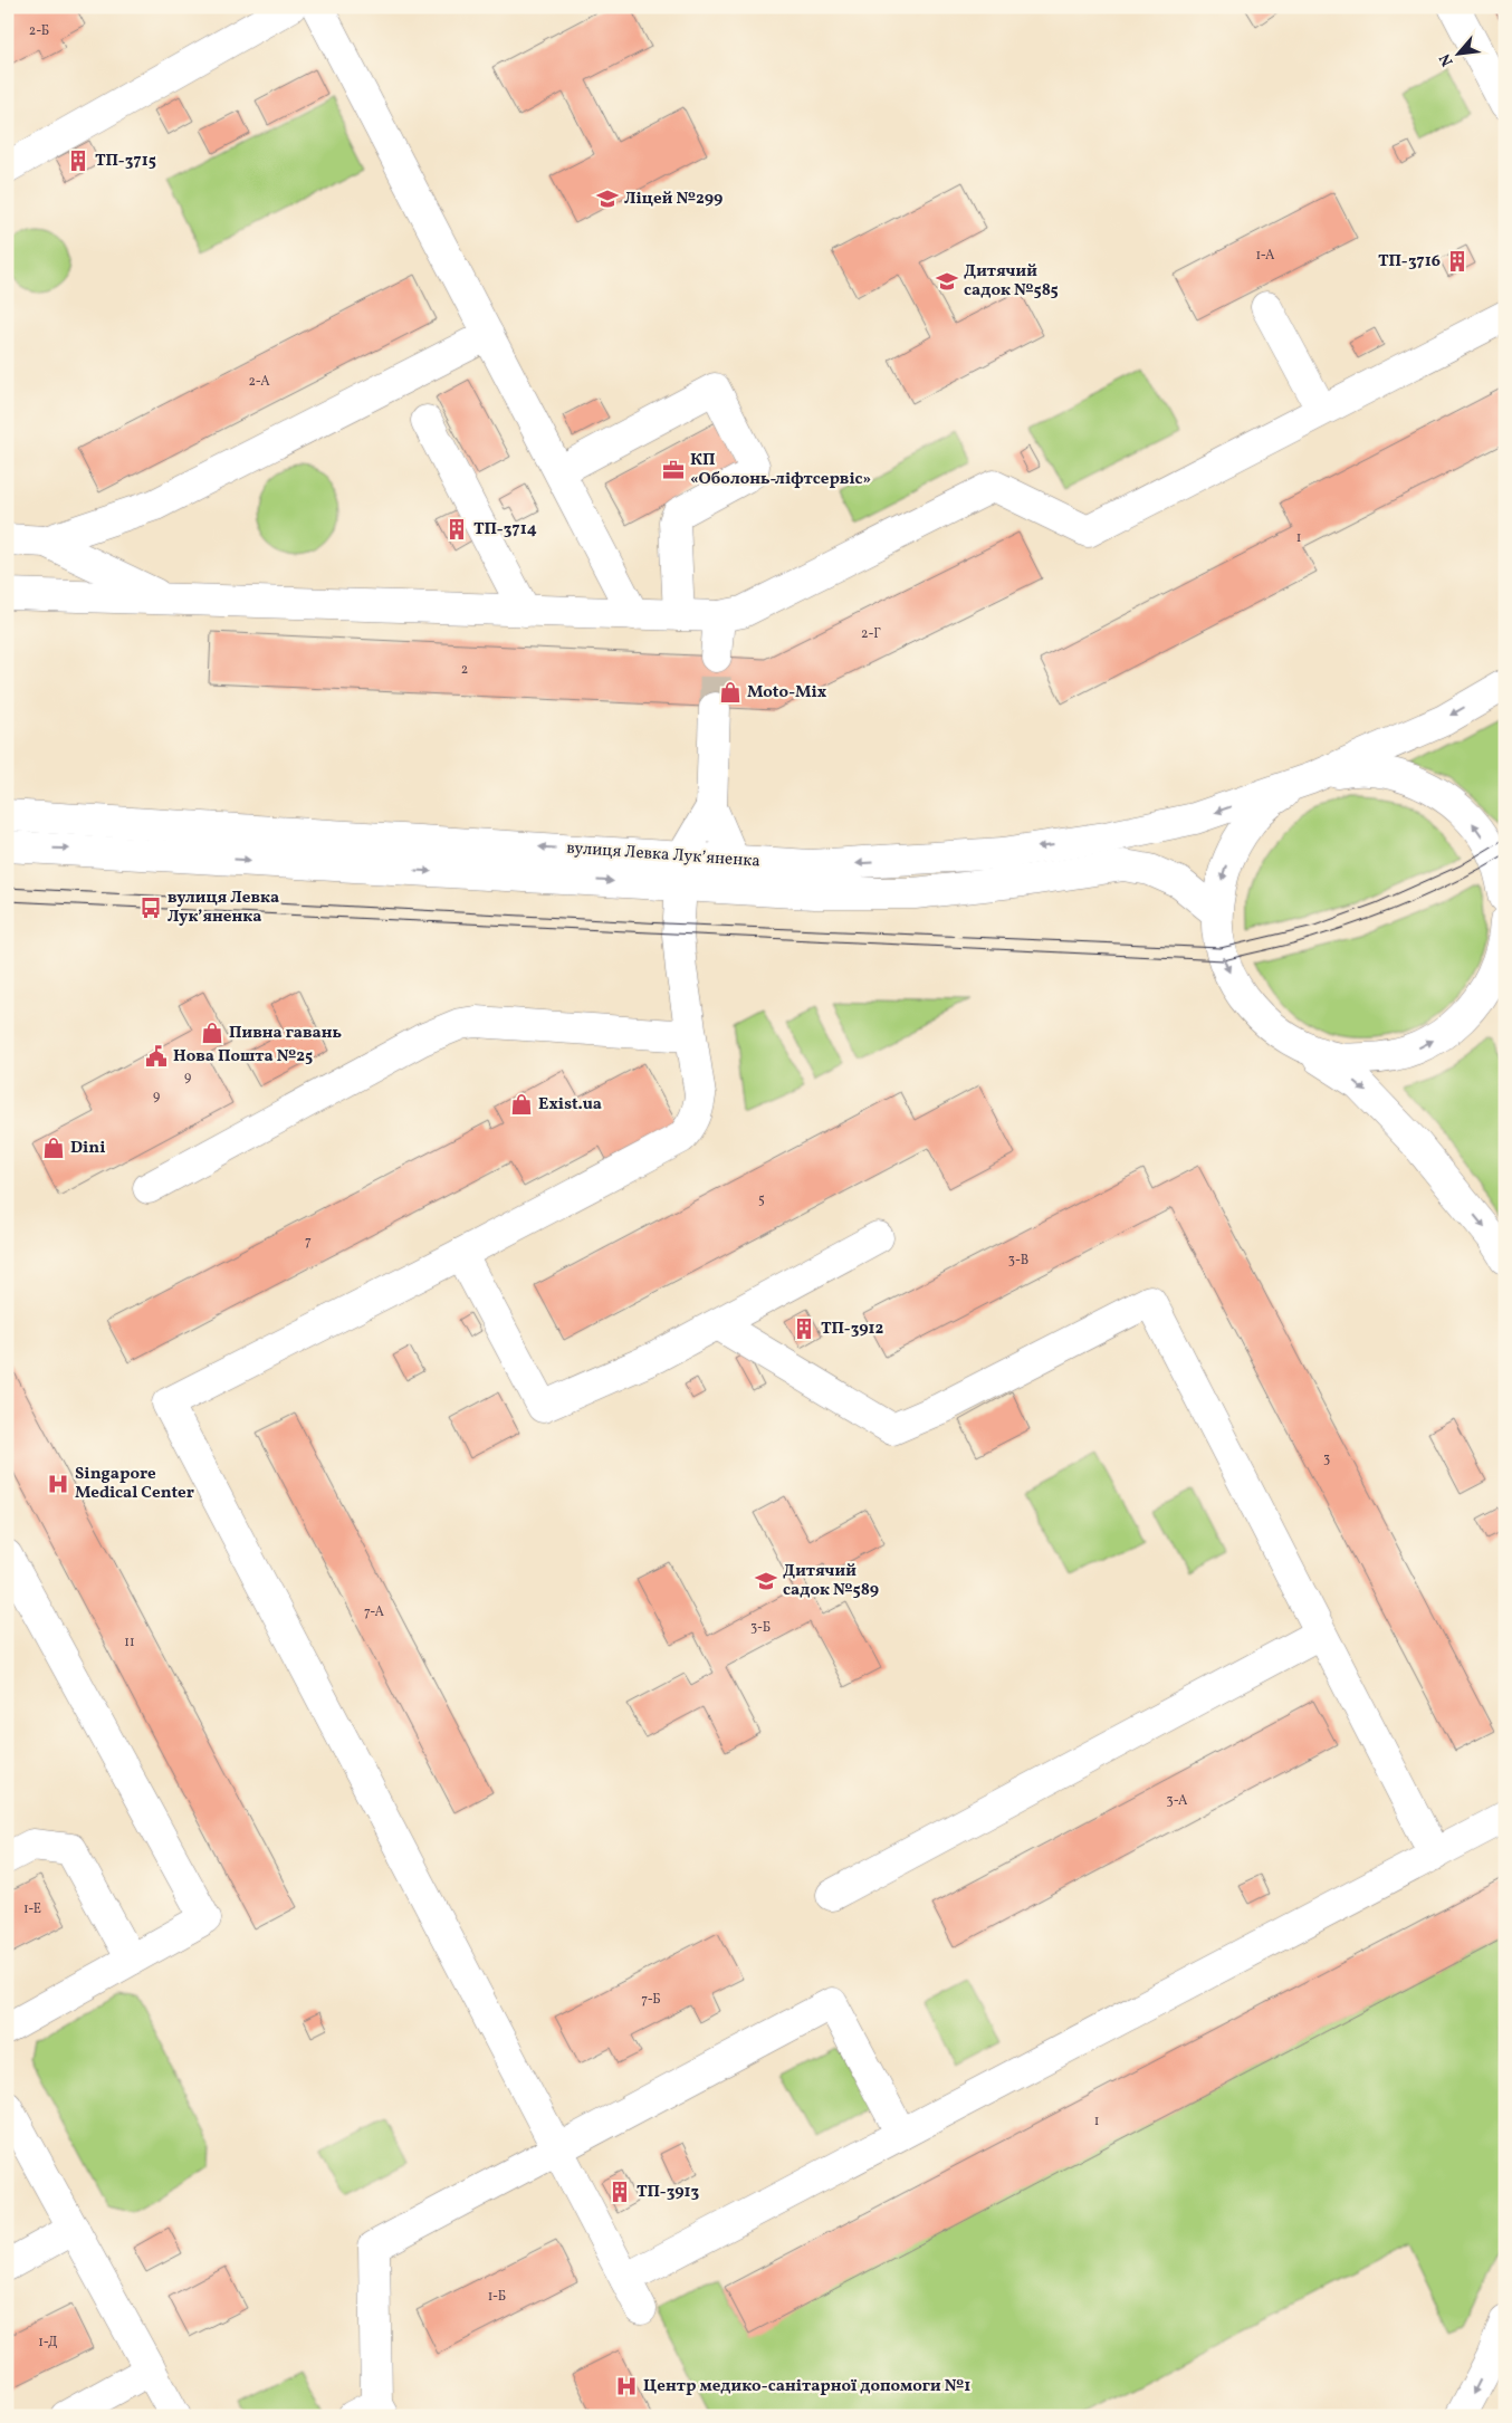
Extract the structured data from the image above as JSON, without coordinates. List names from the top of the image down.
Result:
{
  "streets": {
    "main road": ["вулиця Левка Лукʼяненка"]
  },
  "places": {
    "building": [
      "ТП-3715",
      "ТП-3716",
      "ТП-3714",
      "ТП-3912",
      "ТП-3913"
    ],
    "school or university": ["Ліцей №299", "Дитячий садок №585", "Дитячий садок №589"],
    "office": ["КП «Оболонь-ліфтсервіс»"],
    "shop": [
      "Moto-Mix",
      "Пивна гавань",
      "Exist.ua",
      "Dini"
    ],
    "bus stop": ["вулиця Левка Лукʼяненка"],
    "public building": ["Нова Пошта №25"],
    "hospital": ["Singapore Medical Center", "Центр медико-санітарної допомоги №1"]
  },
  "house_numbers": [
    "2-Б",
    "1-А",
    "2-А",
    "1",
    "2-Г",
    "2",
    "9",
    "9",
    "5",
    "7",
    "3-В",
    "3",
    "7-А",
    "3-Б",
    "11",
    "3-А",
    "1-Е",
    "7-Б",
    "1",
    "1-Б",
    "1-Д"
  ],
  "north": "bottom left"
}
